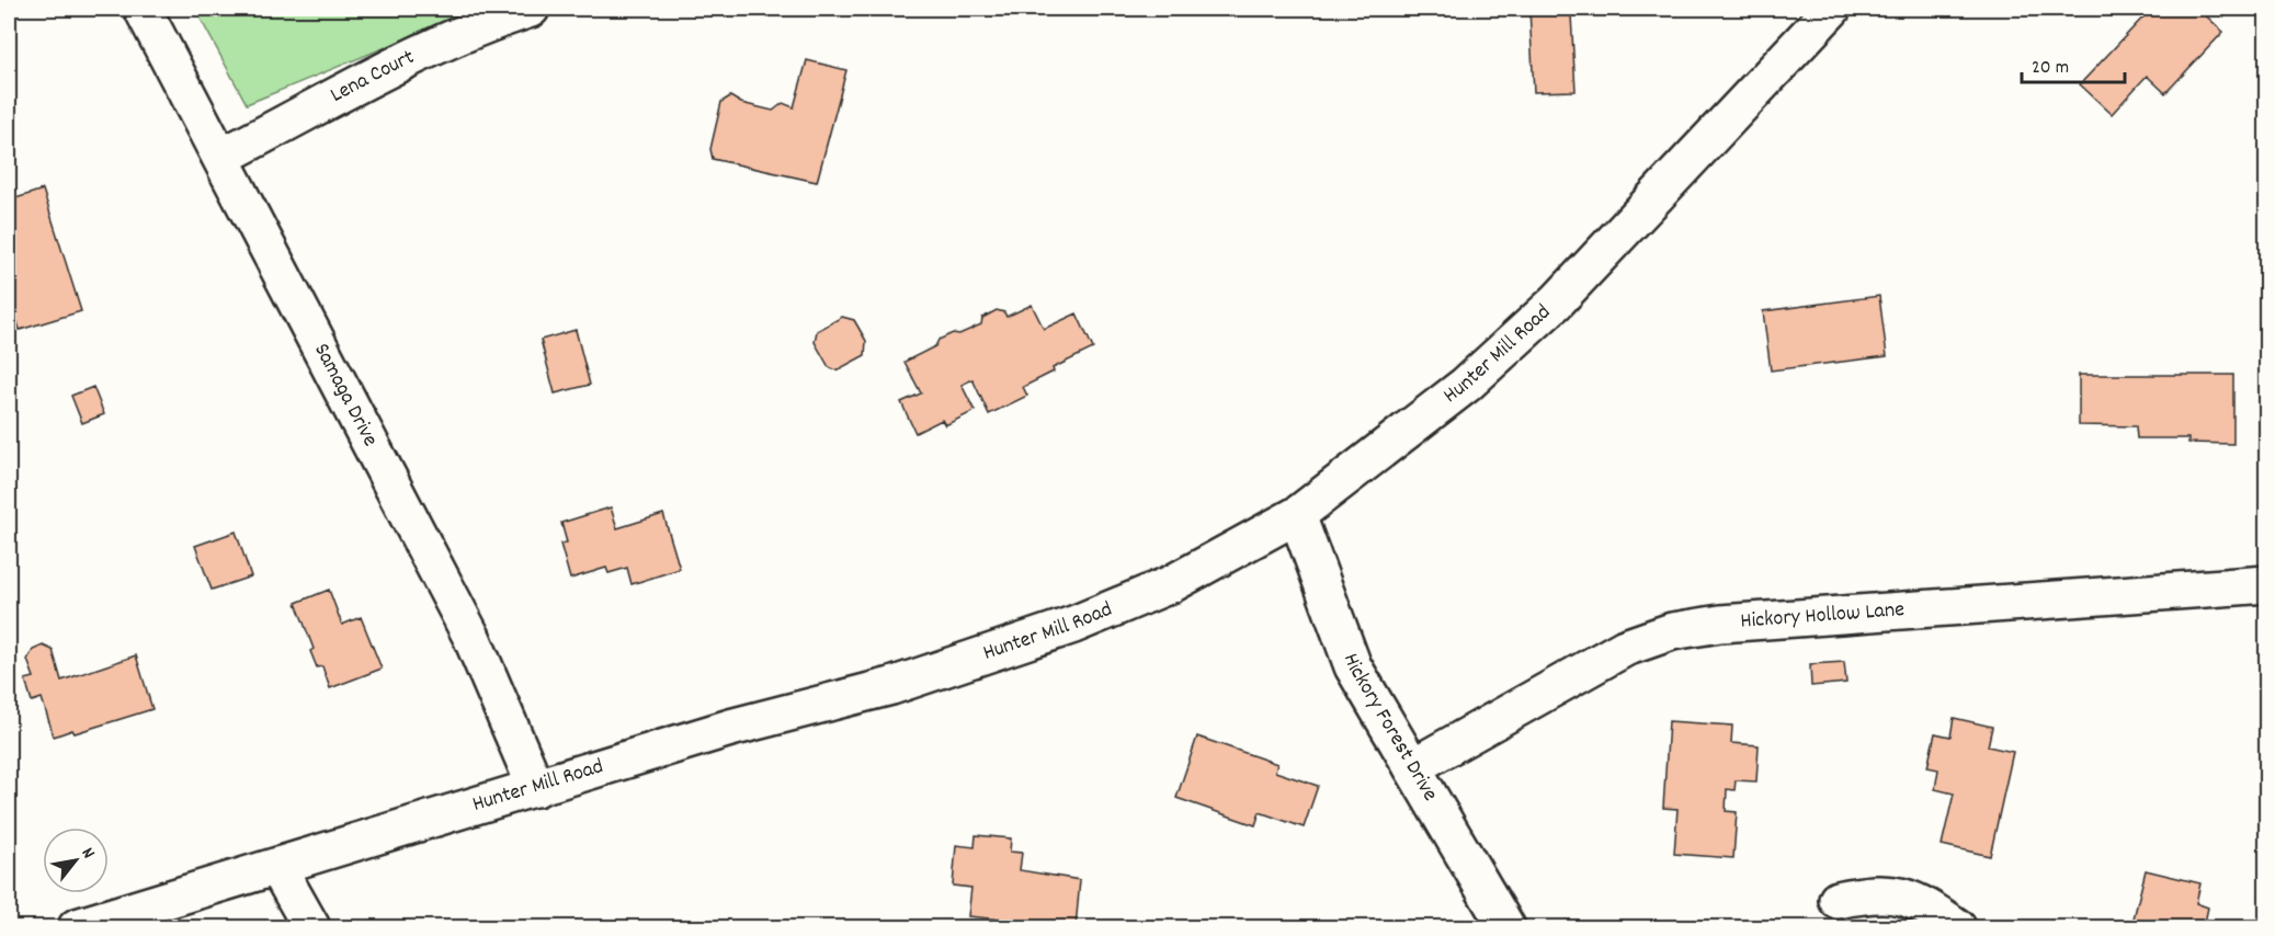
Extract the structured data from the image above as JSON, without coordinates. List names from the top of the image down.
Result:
{
  "streets": {
    "street": [
      "Lena Court",
      "Hunter Mill Road",
      "Samaga Drive",
      "Hickory Hollow Lane",
      "Hickory Forest Drive"
    ]
  },
  "crossings": [
    ["Lena Court", "Samaga Drive"],
    ["Hunter Mill Road", "Samaga Drive"],
    ["Hunter Mill Road", "Hickory Forest Drive"],
    ["Hickory Hollow Lane", "Hickory Forest Drive"]
  ],
  "scale_bar": "20 m",
  "north": "top right"
}
